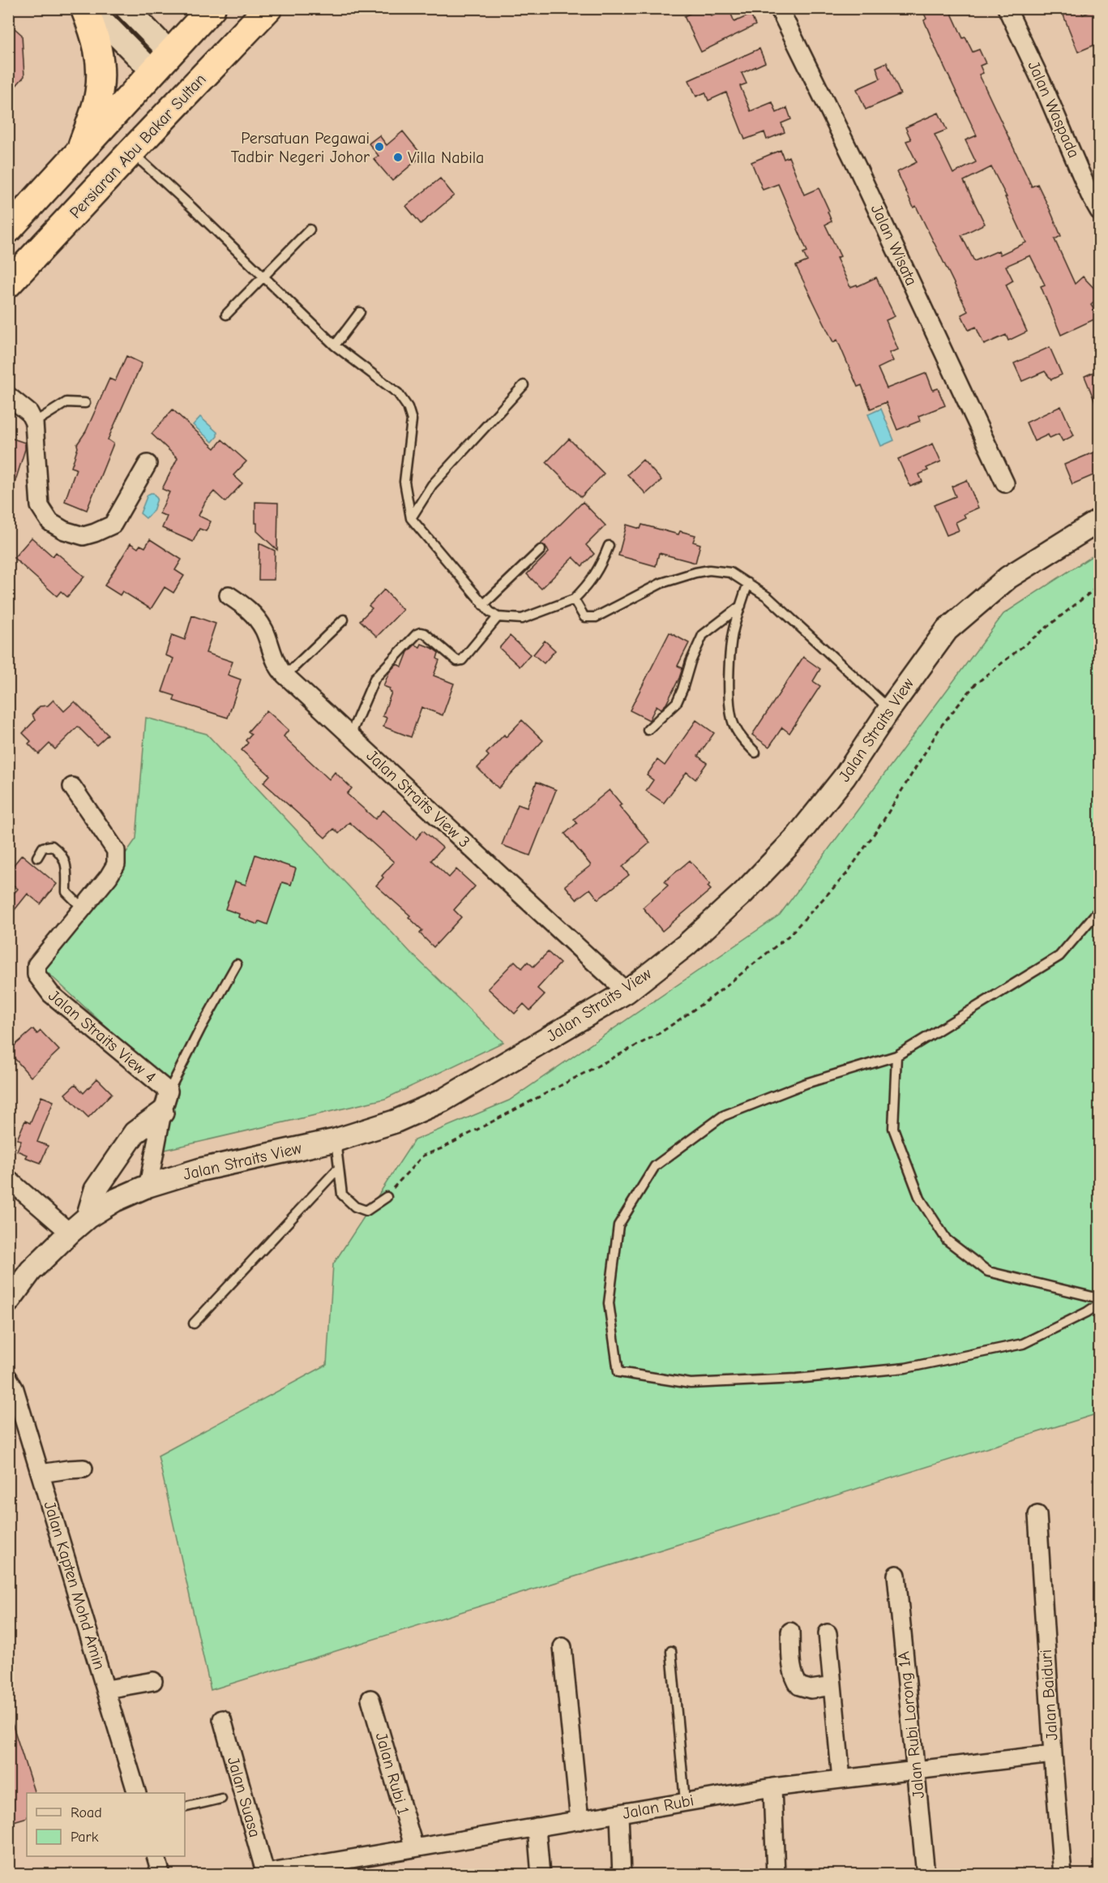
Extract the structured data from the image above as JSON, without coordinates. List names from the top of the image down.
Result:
{
  "streets": {
    "highway": ["Persiaran Abu Bakar Sultan"],
    "street": [
      "Jalan Waspada",
      "Jalan Wisata",
      "Jalan Straits View",
      "Jalan Straits View 3",
      "Jalan Straits View 4",
      "Jalan Kapten Mohd Amin",
      "Jalan Baiduri",
      "Jalan Rubi Lorong 1A",
      "Jalan Rubi 1",
      "Jalan Suasa",
      "Jalan Rubi"
    ]
  },
  "crossings": [
    ["Jalan Straits View", "Jalan Straits View 3"],
    ["Jalan Straits View", "Jalan Straits View 4"],
    ["Jalan Baiduri", "Jalan Rubi"],
    ["Jalan Rubi Lorong 1A", "Jalan Rubi"],
    ["Jalan Rubi 1", "Jalan Rubi"],
    ["Jalan Suasa", "Jalan Rubi"]
  ],
  "places": ["Persatuan Pegawai Tadbir Negeri Johor", "Villa Nabila"],
  "legend": ["Road", "Park"]
}
